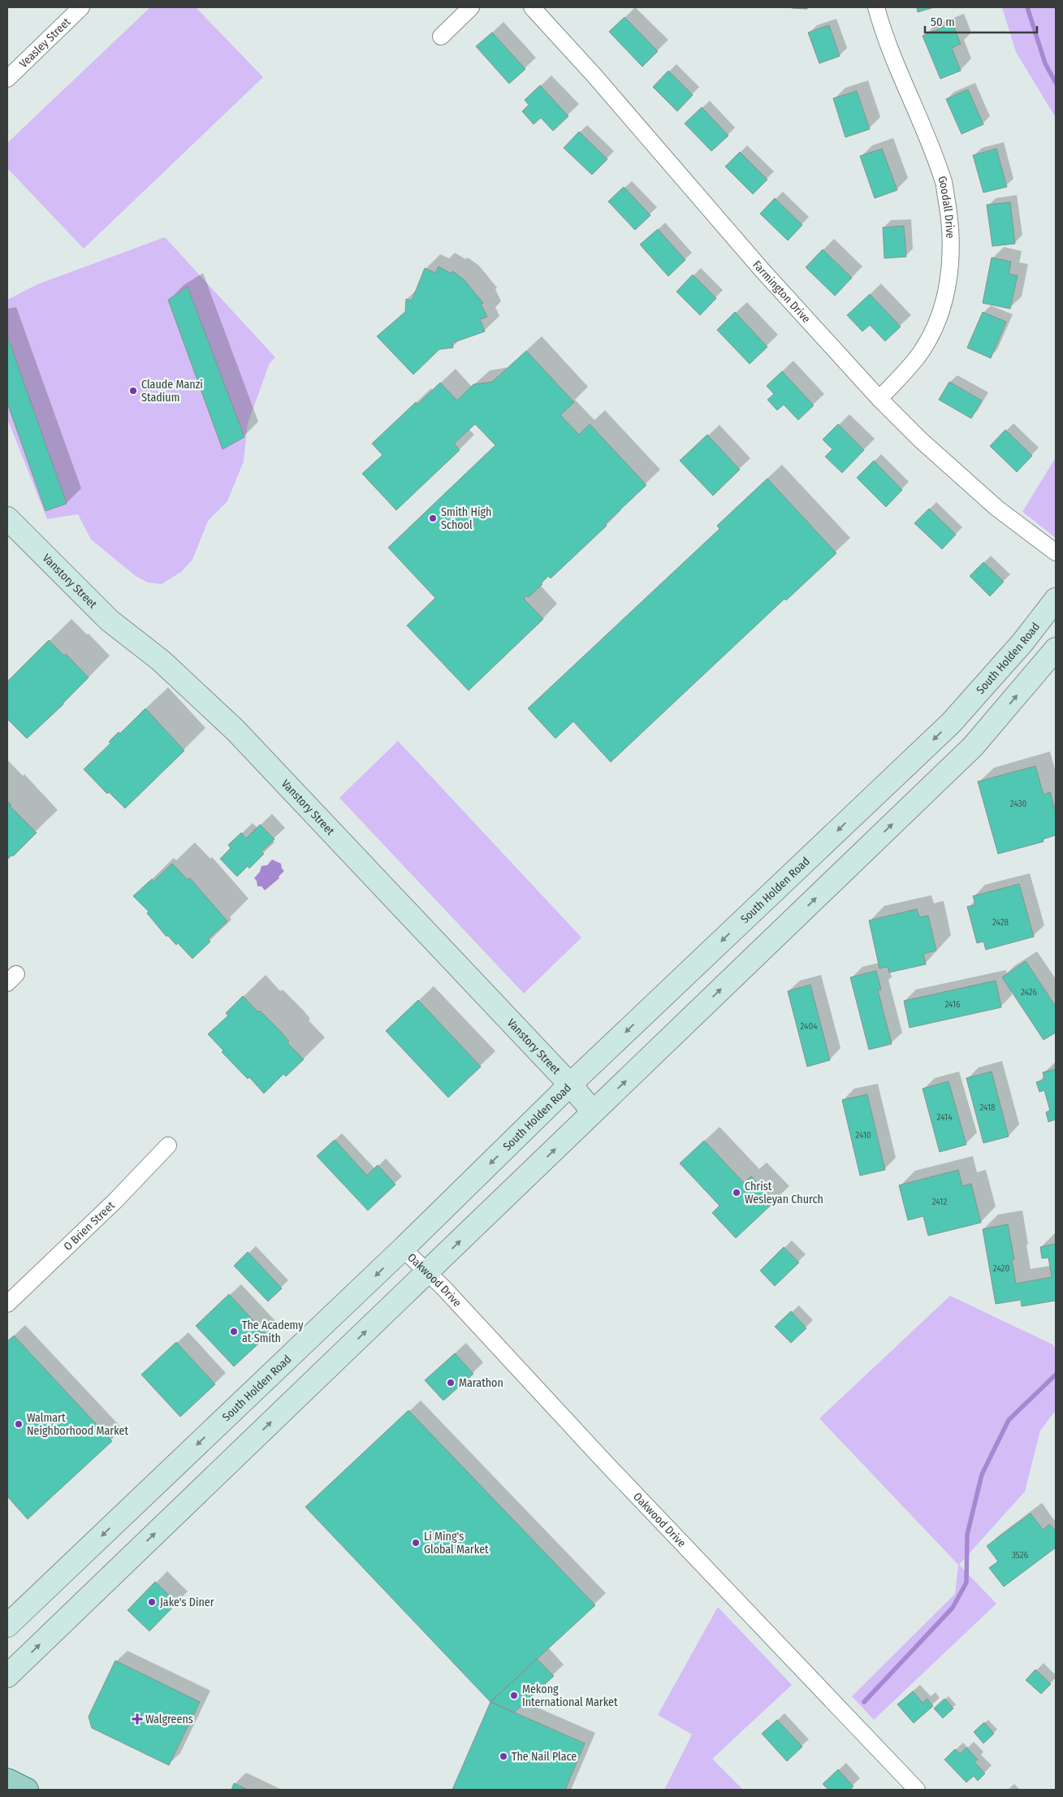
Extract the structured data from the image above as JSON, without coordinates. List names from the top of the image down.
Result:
{
  "streets": {
    "main road": ["Vanstory Street", "South Holden Road"],
    "street": [
      "Veasley Street",
      "Goodall Drive",
      "Farmington Drive",
      "O Brien Street",
      "Oakwood Drive"
    ]
  },
  "crossings": [
    ["Goodall Drive", "Farmington Drive"],
    ["Vanstory Street", "South Holden Road"],
    ["South Holden Road", "Oakwood Drive"]
  ],
  "places": {
    "other": [
      "Claude Manzi Stadium",
      "Smith High School",
      "Christ Wesleyan Church",
      "The Academy at Smith",
      "Marathon",
      "Walmart Neighborhood Market",
      "Li Ming's Global Market",
      "Jake's Diner",
      "Mekong International Market",
      "The Nail Place"
    ],
    "health": ["Walgreens"]
  },
  "house_numbers": [
    "2430",
    "2428",
    "2426",
    "2416",
    "2404",
    "2418",
    "2414",
    "2410",
    "2412",
    "2420",
    "3526"
  ],
  "scale_bar": "50 m"
}
